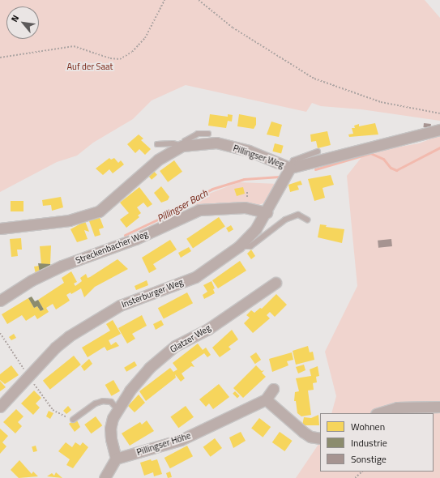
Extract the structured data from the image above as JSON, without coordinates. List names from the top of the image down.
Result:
{
  "streets": {
    "street": [
      "Pillingser Weg",
      "Streckenbacher Weg",
      "Insterburger Weg",
      "Glatzer Weg",
      "Pillingser Höhe"
    ]
  },
  "crossings": [
    ["Pillingser Weg", "Insterburger Weg"],
    ["Streckenbacher Weg", "Insterburger Weg"],
    ["Glatzer Weg", "Pillingser Höhe"]
  ],
  "water": ["Pillingser Bach"],
  "parks": ["Auf der Saat"],
  "legend": ["Wohnen", "Industrie", "Sonstige"],
  "north": "top left"
}
